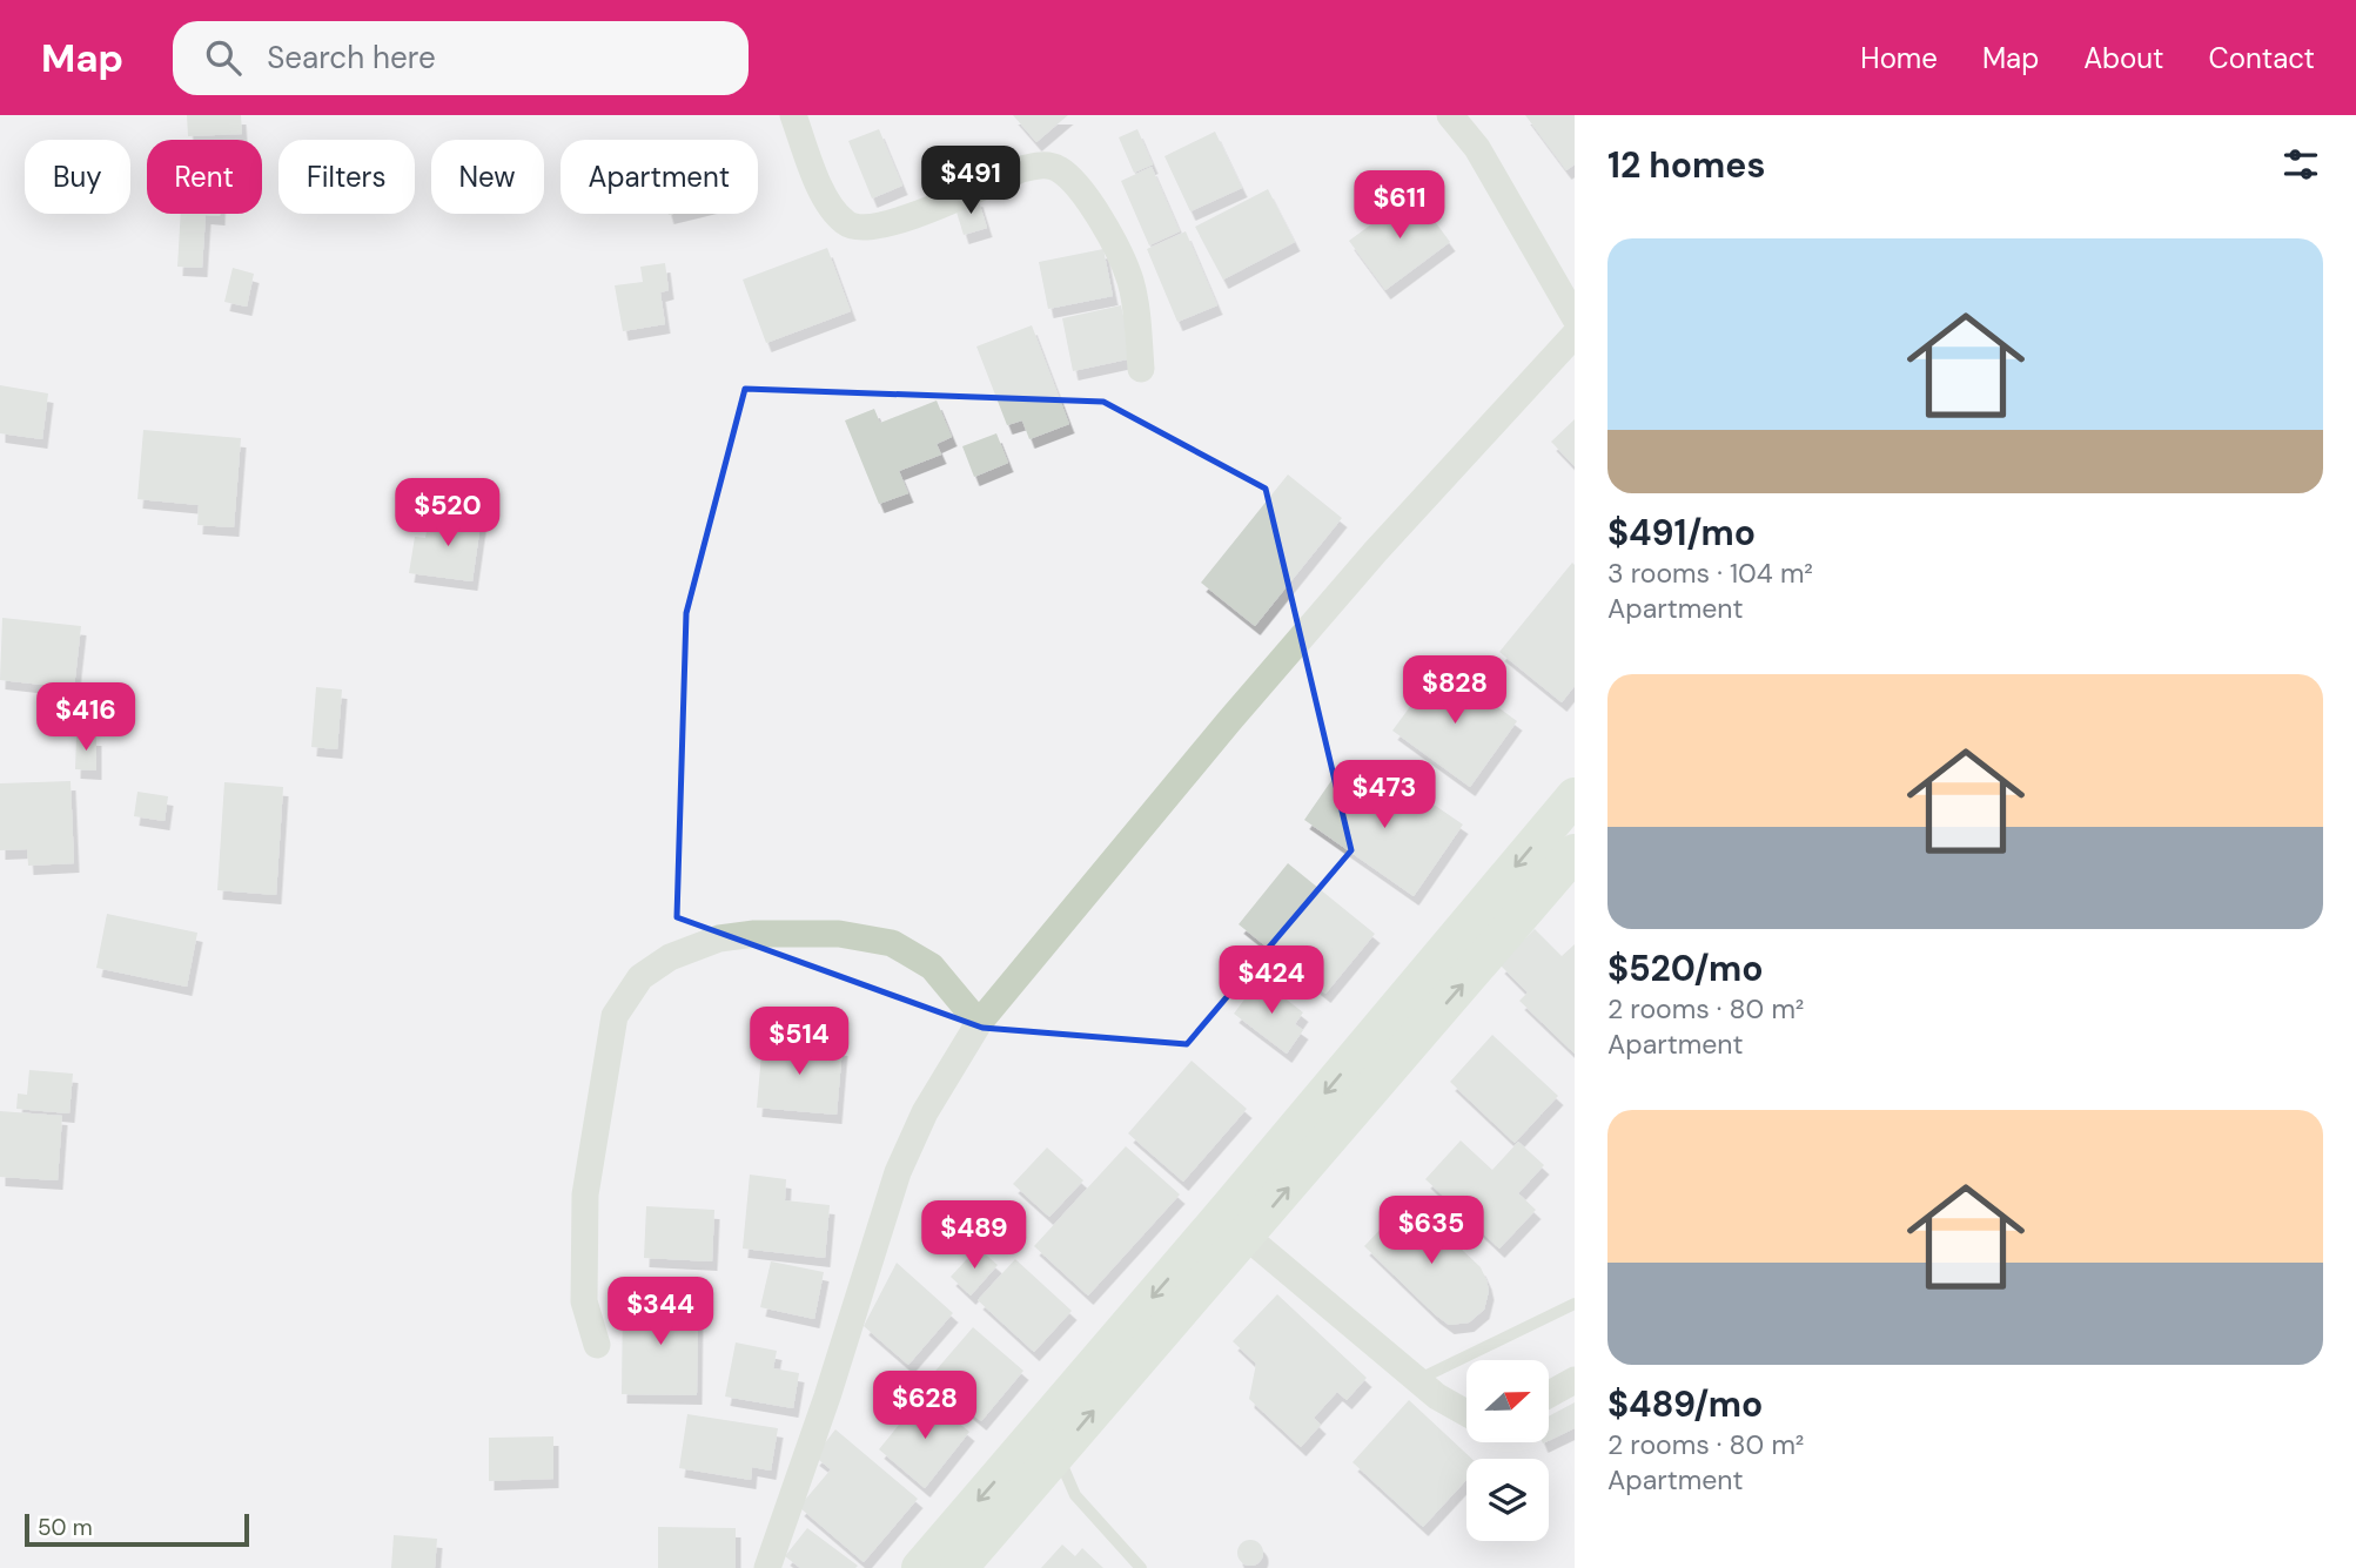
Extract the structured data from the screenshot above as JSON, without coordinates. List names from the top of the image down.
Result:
{
  "scale_bar": "50 m",
  "north": "right",
  "page": {
    "header": "Map",
    "search": "Search here",
    "nav": [
      "Home",
      "Map",
      "About",
      "Contact"
    ],
    "heading": "12 homes",
    "chip": [
      "Buy",
      "Rent",
      "Filters",
      "New",
      "Apartment"
    ],
    "price": [
      "$491",
      "$611",
      "$520",
      "$828",
      "$416",
      "$473",
      "$424",
      "$514",
      "$635",
      "$489",
      "$344",
      "$628"
    ],
    "list": [
      {
        "name": "$491/mo",
        "note": "3 rooms · 104 m² · Apartment"
      },
      {
        "name": "$520/mo",
        "note": "2 rooms · 80 m² · Apartment"
      },
      {
        "name": "$489/mo",
        "note": "2 rooms · 80 m² · Apartment"
      }
    ],
    "scale": "50 m"
  }
}
